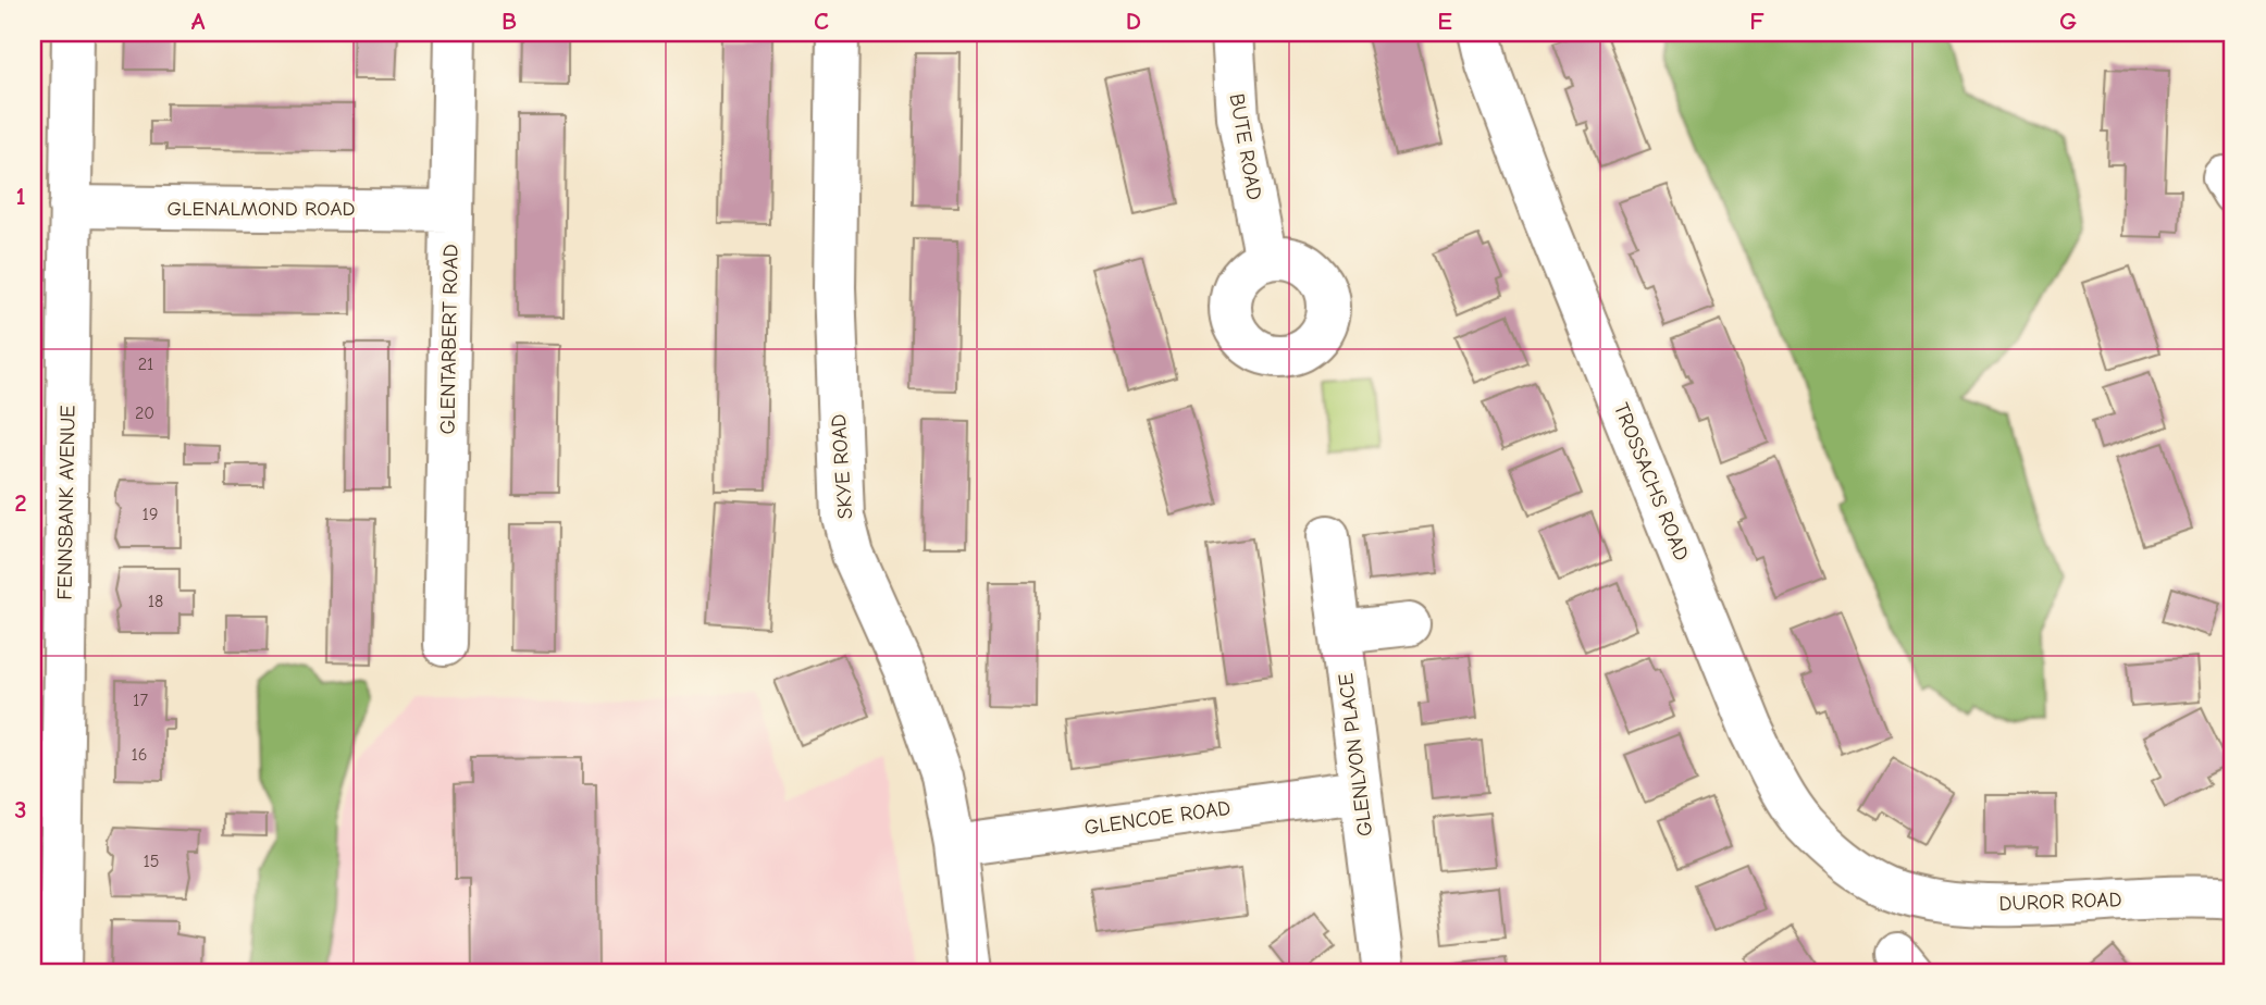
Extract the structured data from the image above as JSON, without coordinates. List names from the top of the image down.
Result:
{
  "streets": {
    "street": [
      "BUTE ROAD",
      "GLENALMOND ROAD",
      "GLENTARBERT ROAD",
      "SKYE ROAD",
      "TROSSACHS ROAD",
      "FENNSBANK AVENUE",
      "GLENLYON PLACE",
      "GLENCOE ROAD",
      "DUROR ROAD"
    ]
  },
  "crossings": [
    ["GLENALMOND ROAD", "GLENTARBERT ROAD"],
    ["GLENALMOND ROAD", "FENNSBANK AVENUE"],
    ["SKYE ROAD", "GLENCOE ROAD"],
    ["TROSSACHS ROAD", "DUROR ROAD"],
    ["GLENLYON PLACE", "GLENCOE ROAD"]
  ],
  "house_numbers": [
    "21",
    "20",
    "19",
    "18",
    "17",
    "16",
    "15"
  ],
  "grid": {
    "columns": [
      "A",
      "B",
      "C",
      "D",
      "E",
      "F",
      "G"
    ],
    "rows": ["1", "2", "3"]
  }
}
